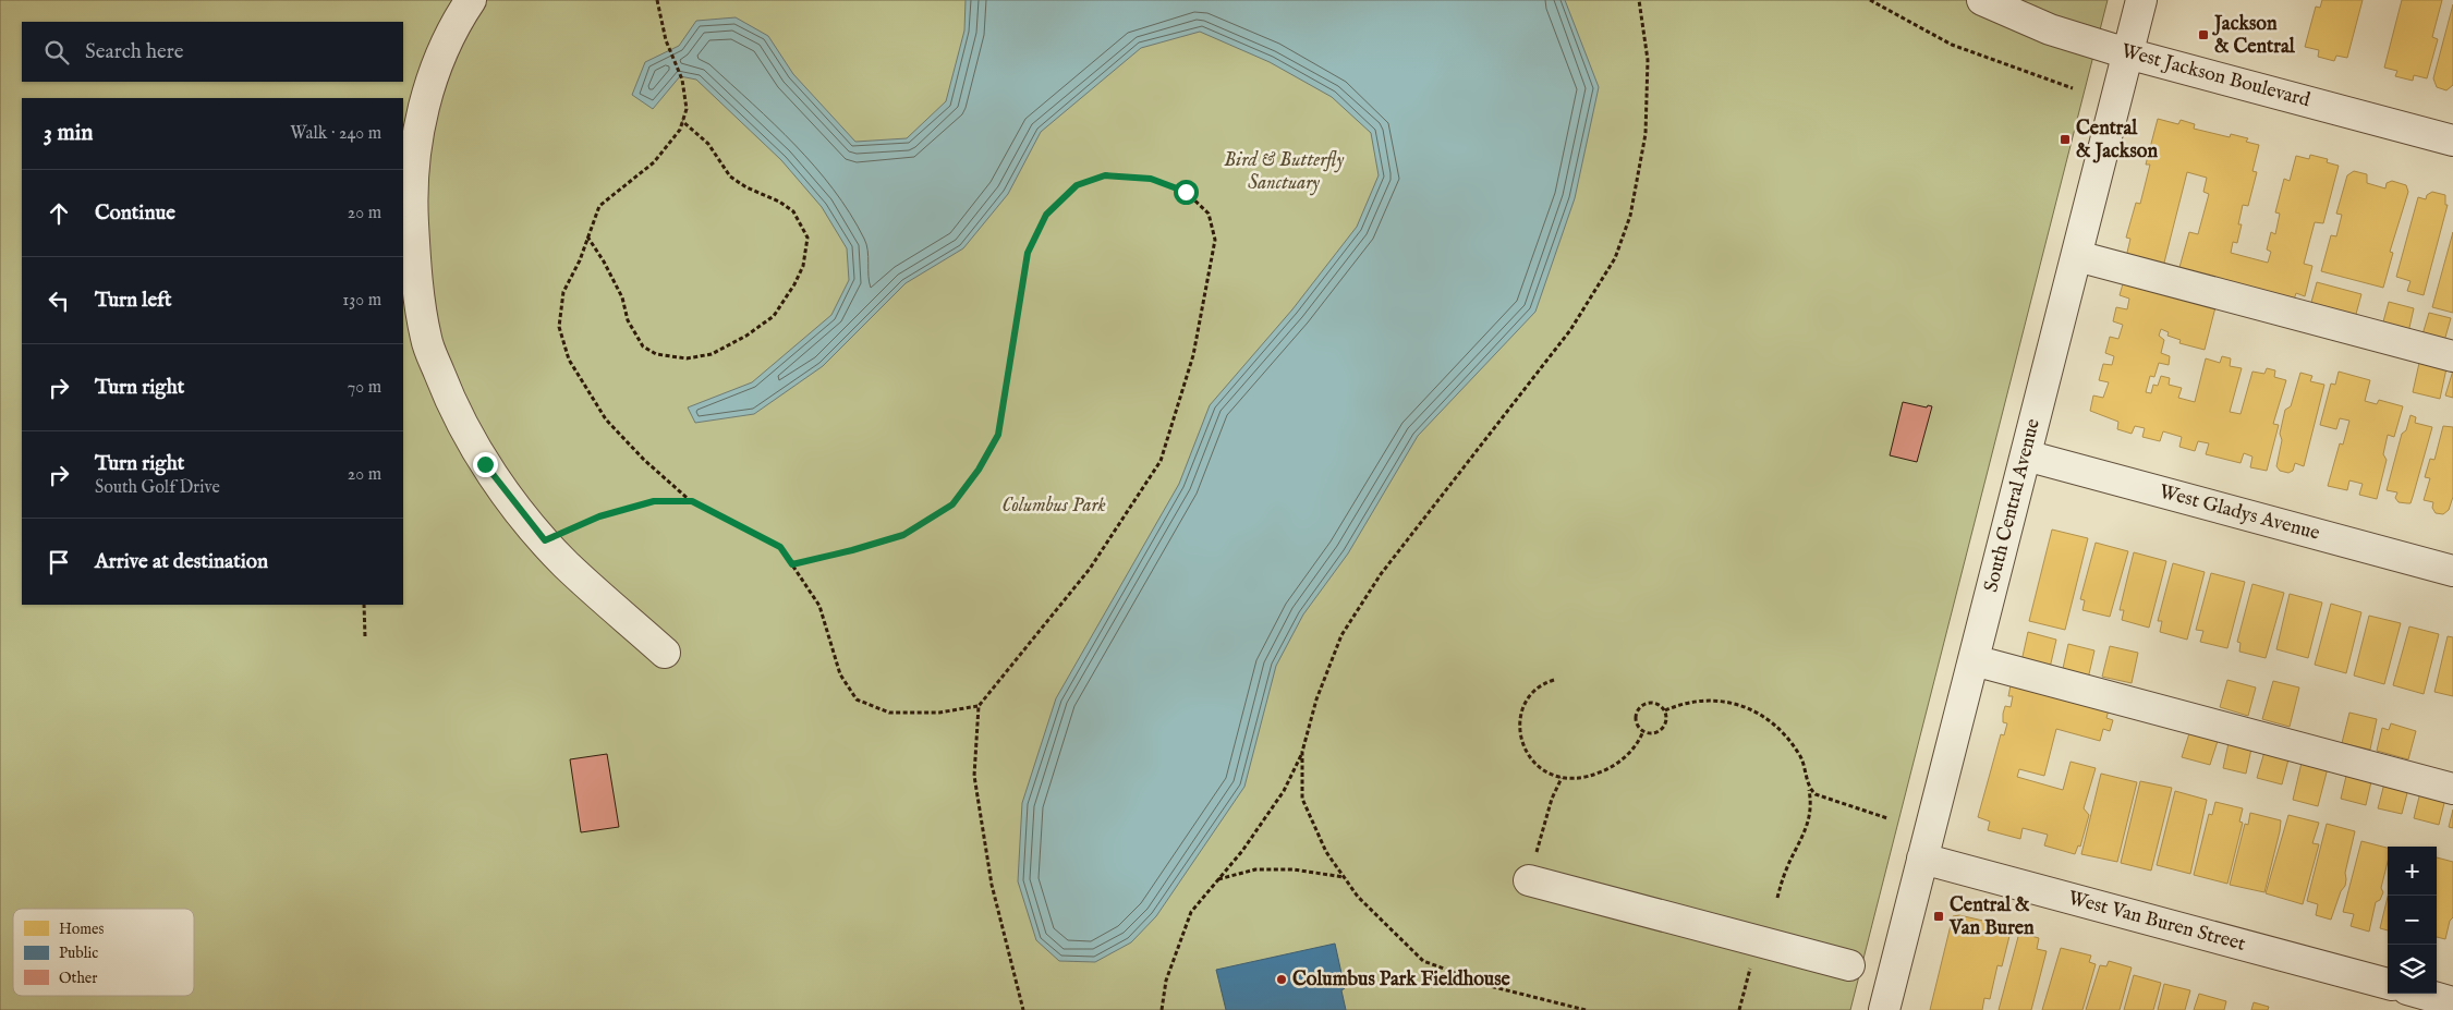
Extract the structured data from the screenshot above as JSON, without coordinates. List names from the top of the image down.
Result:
{
  "streets": {
    "street": [
      "West Jackson Boulevard",
      "South Central Avenue",
      "West Gladys Avenue",
      "West Van Buren Street"
    ]
  },
  "crossings": [
    ["West Jackson Boulevard", "South Central Avenue"],
    ["South Central Avenue", "West Gladys Avenue"],
    ["South Central Avenue", "West Van Buren Street"]
  ],
  "parks": ["Bird & Butterfly Sanctuary", "Columbus Park"],
  "places": {
    "transit": ["Jackson & Central", "Central & Jackson", "Central & Van Buren"],
    "other": ["Columbus Park Fieldhouse"]
  },
  "legend": ["Homes", "Public", "Other"],
  "page": {
    "search": "Search here",
    "heading": ["3 min", "Walk · 240 m"],
    "list": [
      ["Continue", "20 m"],
      ["Turn left", "130 m"],
      ["Turn right", "70 m"],
      ["Turn right", "South Golf Drive", "20 m"],
      "Arrive at destination"
    ],
    "map_buttons": ["+", "−"]
  }
}
